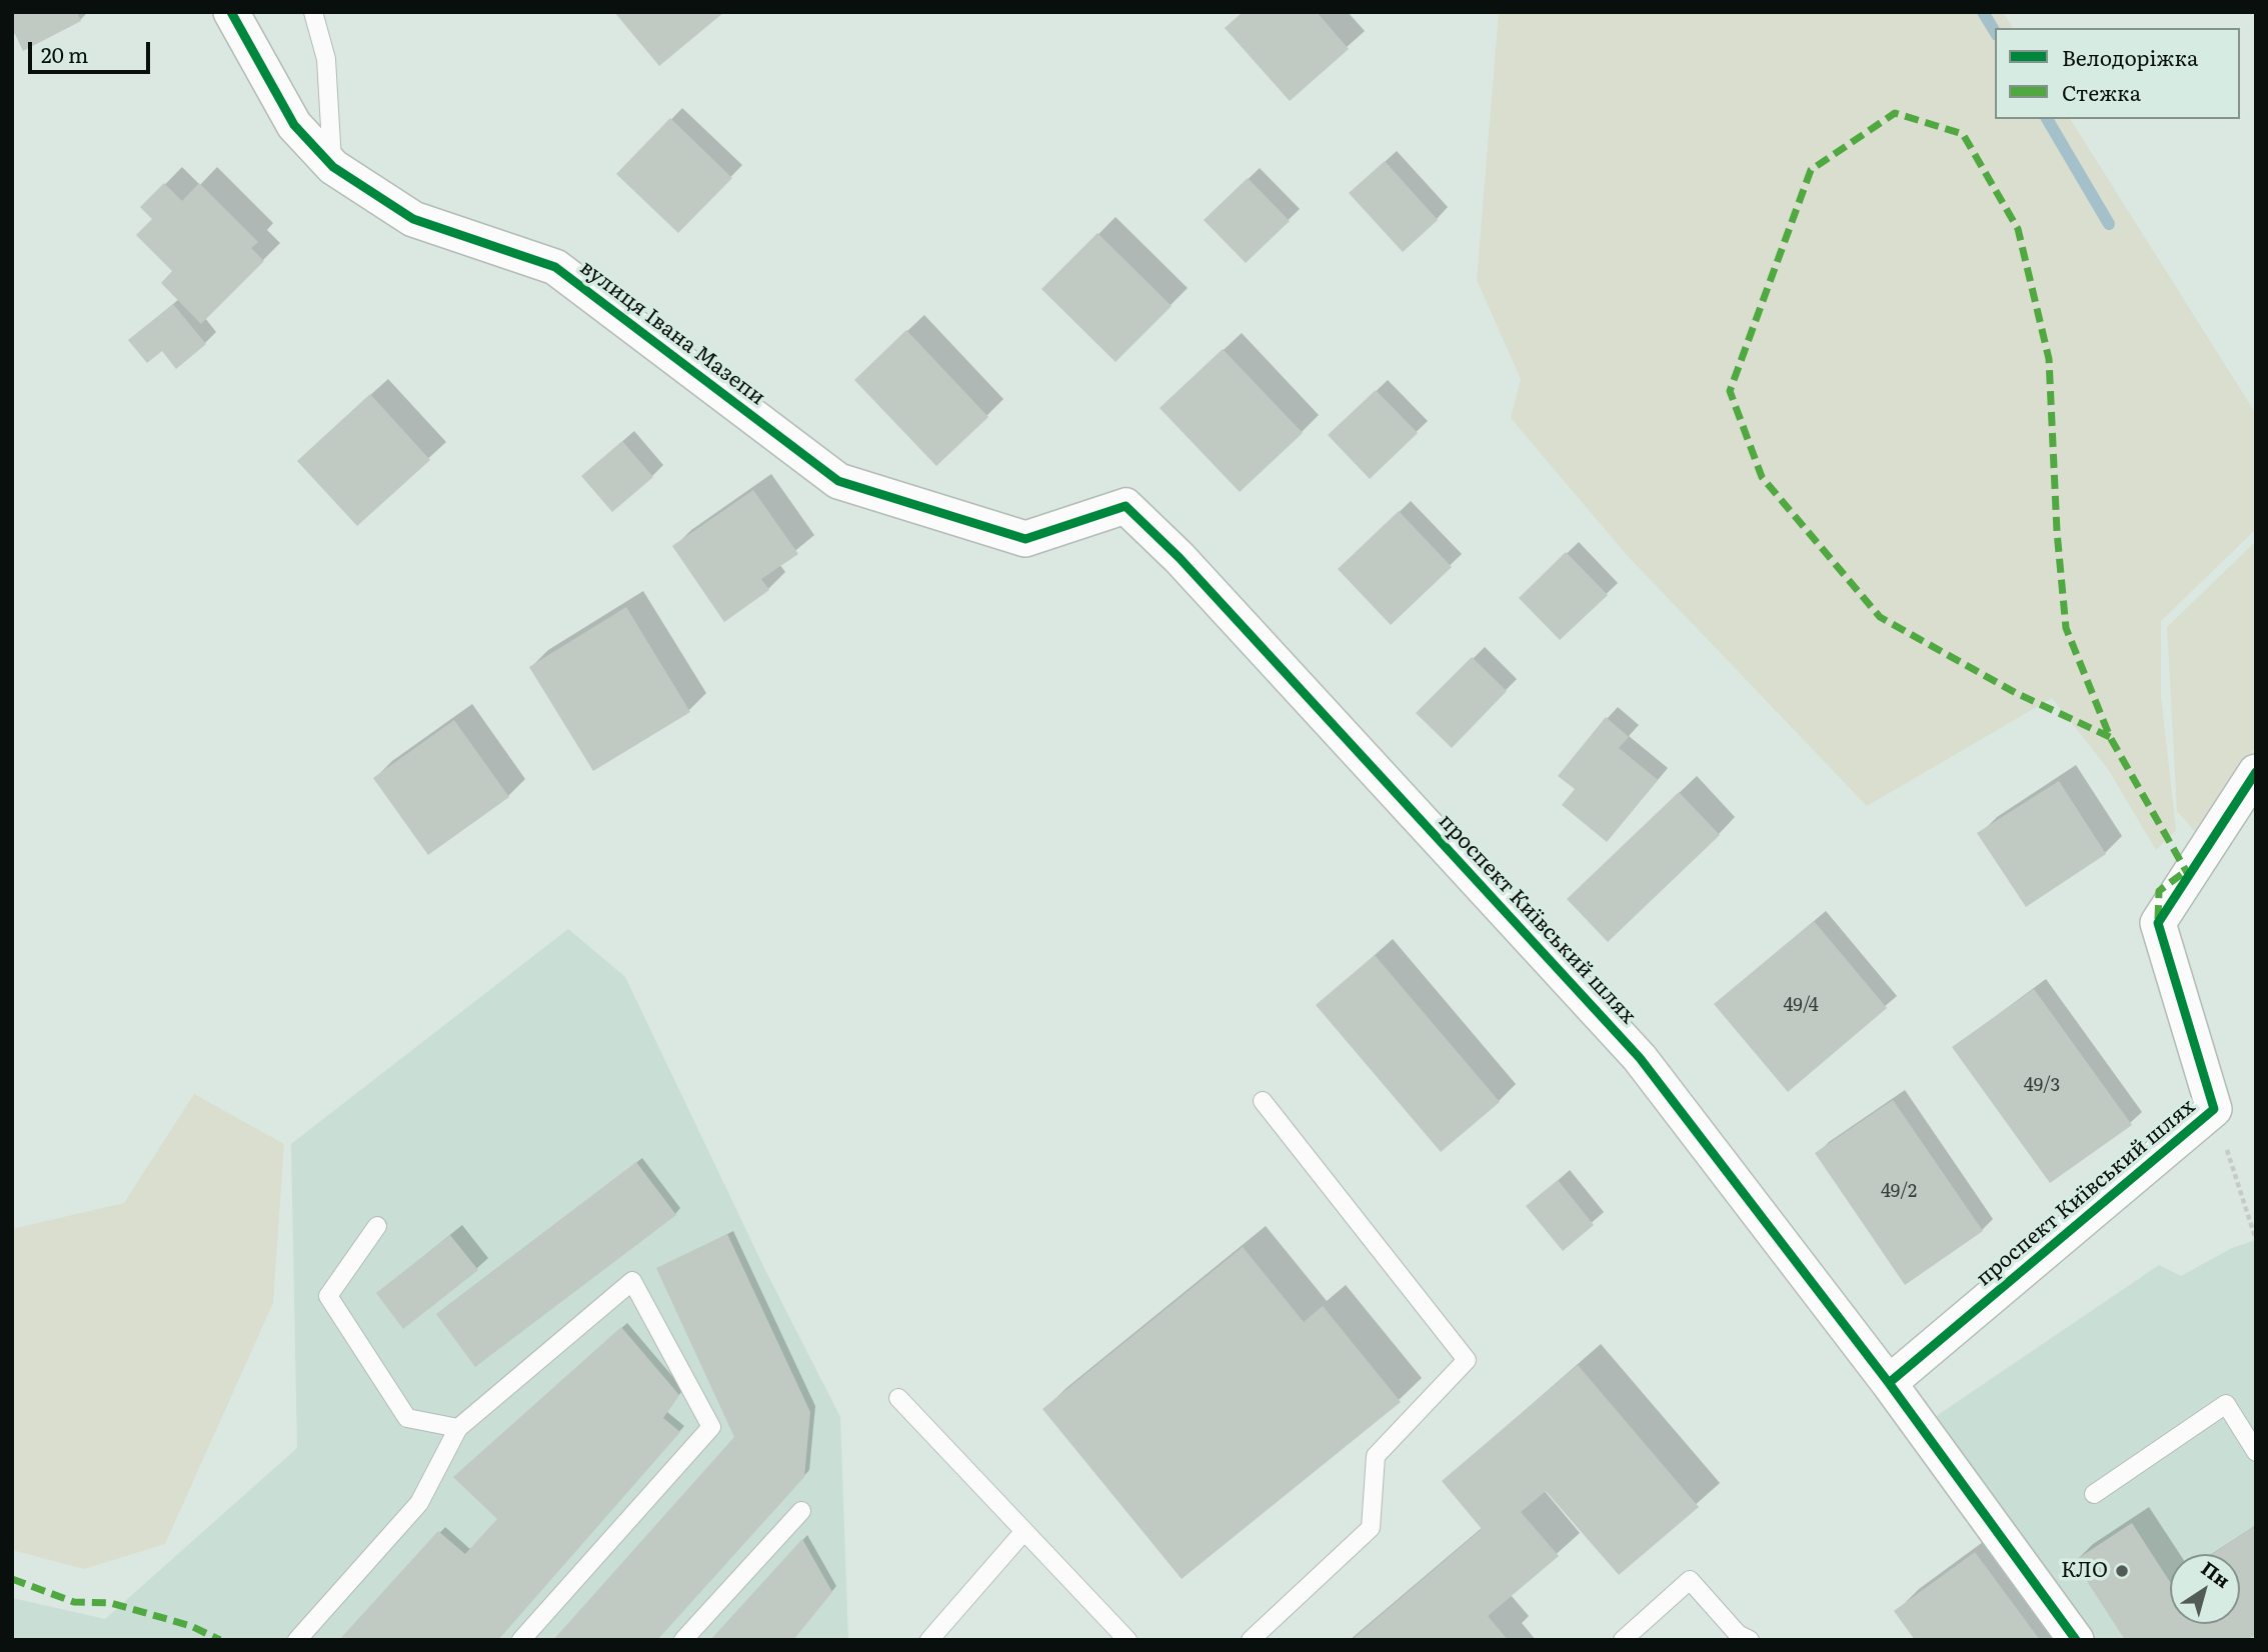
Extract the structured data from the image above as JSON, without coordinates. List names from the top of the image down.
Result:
{
  "streets": {
    "street": ["вулиця Івана Мазепи", "проспект Київський шлях"]
  },
  "crossings": [
    ["вулиця Івана Мазепи", "проспект Київський шлях"]
  ],
  "places": ["КЛО"],
  "house_numbers": ["49/4", "49/3", "49/2"],
  "legend": ["Велодоріжка", "Стежка"],
  "scale_bar": "20 m",
  "north": "top right"
}
